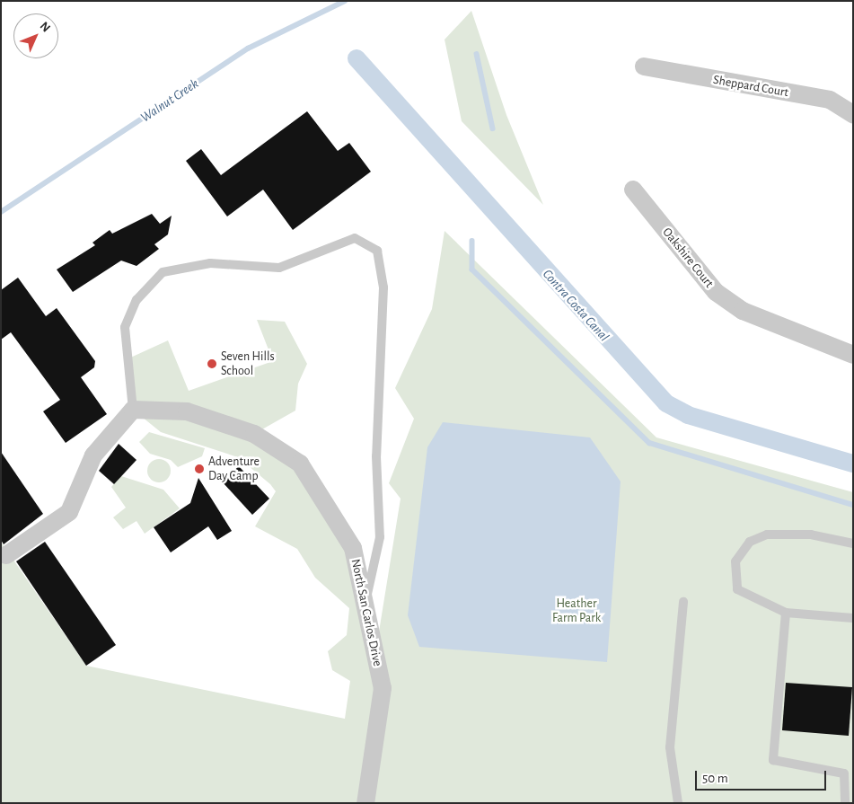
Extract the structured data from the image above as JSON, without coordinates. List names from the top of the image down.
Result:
{
  "streets": {
    "street": ["Sheppard Court", "Oakshire Court", "North San Carlos Drive"]
  },
  "water": ["Walnut Creek", "Contra Costa Canal"],
  "parks": ["Heather Farm Park"],
  "places": ["Seven Hills School", "Adventure Day Camp"],
  "scale_bar": "50 m",
  "north": "top right"
}
